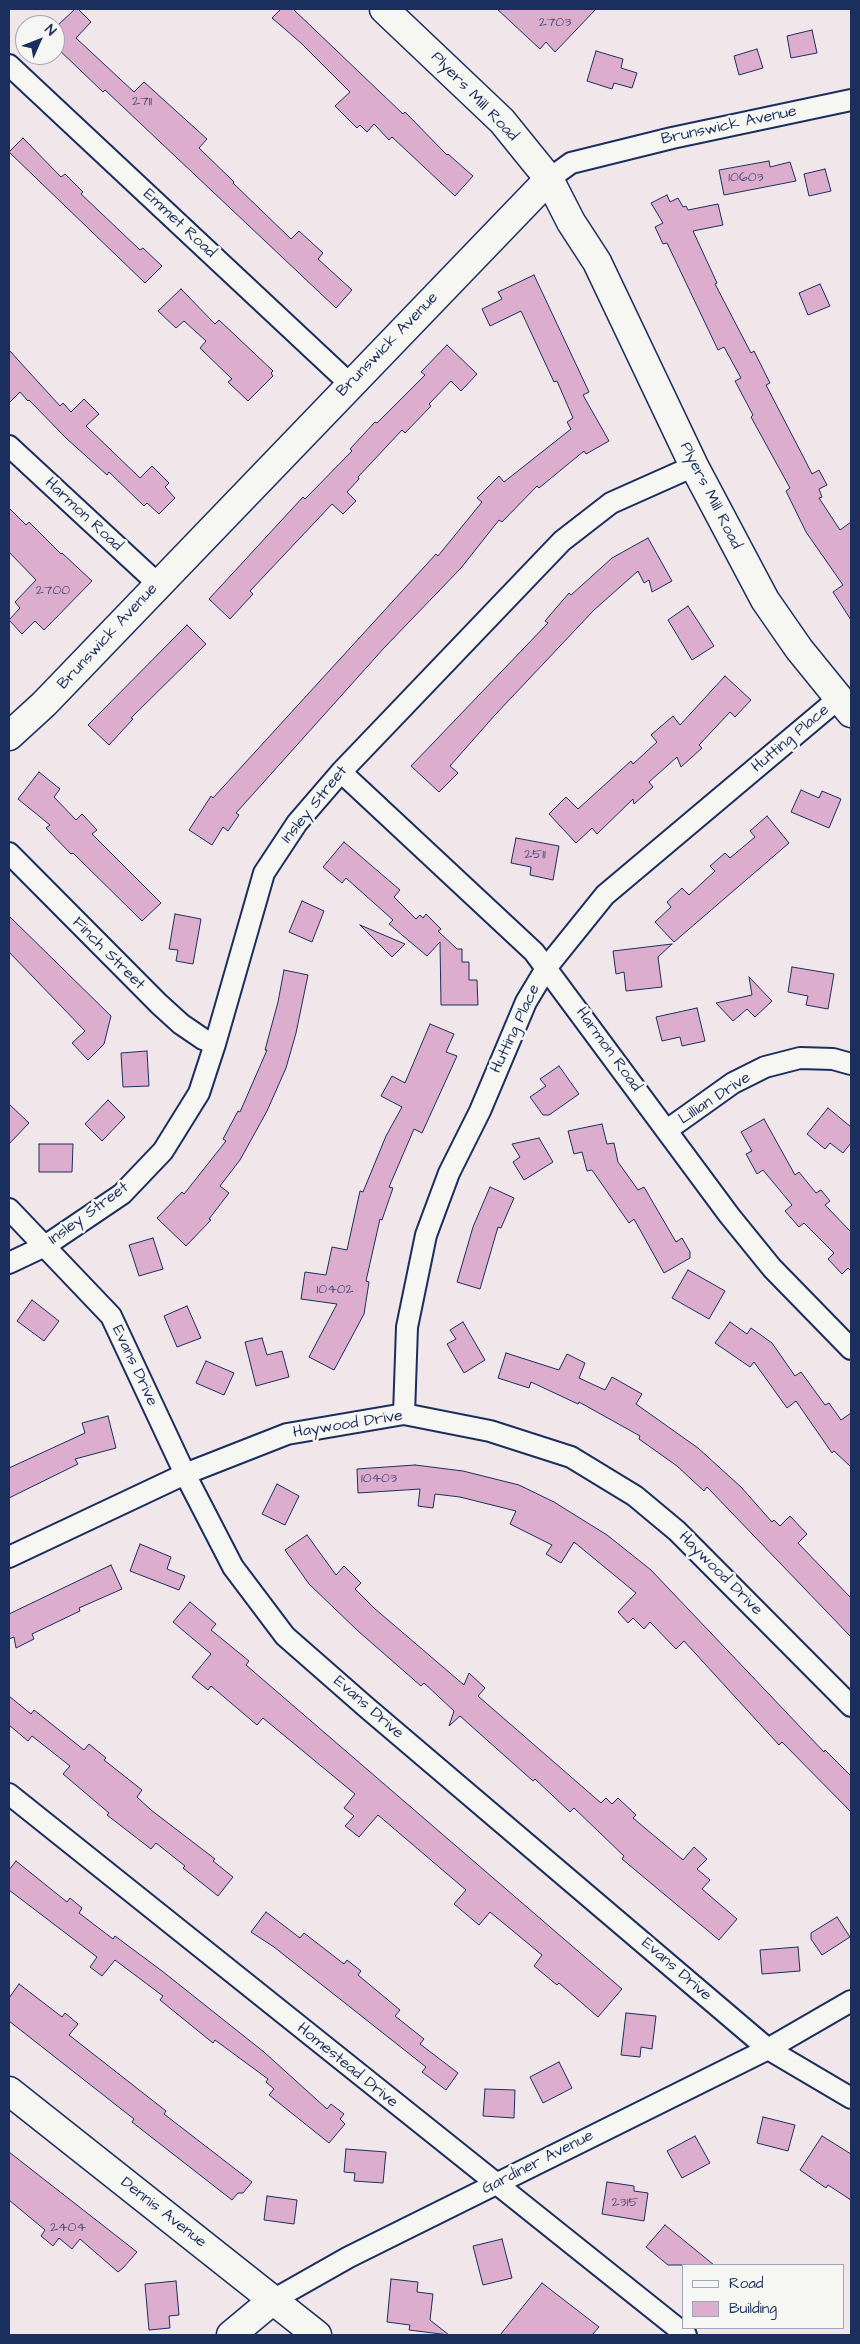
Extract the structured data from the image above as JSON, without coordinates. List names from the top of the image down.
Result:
{
  "streets": {
    "street": [
      "Plyers Mill Road",
      "Brunswick Avenue",
      "Emmet Road",
      "Harmon Road",
      "Hutting Place",
      "Insley Street",
      "Finch Street",
      "Lillian Drive",
      "Evans Drive",
      "Haywood Drive",
      "Homestead Drive",
      "Gardiner Avenue",
      "Dennis Avenue"
    ]
  },
  "crossings": [
    ["Plyers Mill Road", "Brunswick Avenue"],
    ["Plyers Mill Road", "Hutting Place"],
    ["Plyers Mill Road", "Insley Street"],
    ["Brunswick Avenue", "Emmet Road"],
    ["Brunswick Avenue", "Harmon Road"],
    ["Harmon Road", "Hutting Place"],
    ["Harmon Road", "Insley Street"],
    ["Harmon Road", "Lillian Drive"],
    ["Hutting Place", "Haywood Drive"],
    ["Insley Street", "Finch Street"],
    ["Insley Street", "Evans Drive"],
    ["Evans Drive", "Haywood Drive"],
    ["Evans Drive", "Gardiner Avenue"],
    ["Homestead Drive", "Gardiner Avenue"],
    ["Gardiner Avenue", "Dennis Avenue"]
  ],
  "house_numbers": [
    "2703",
    "2711",
    "10603",
    "2700",
    "2511",
    "10402",
    "10403",
    "2315",
    "2404"
  ],
  "legend": ["Road", "Building"],
  "north": "top right"
}
